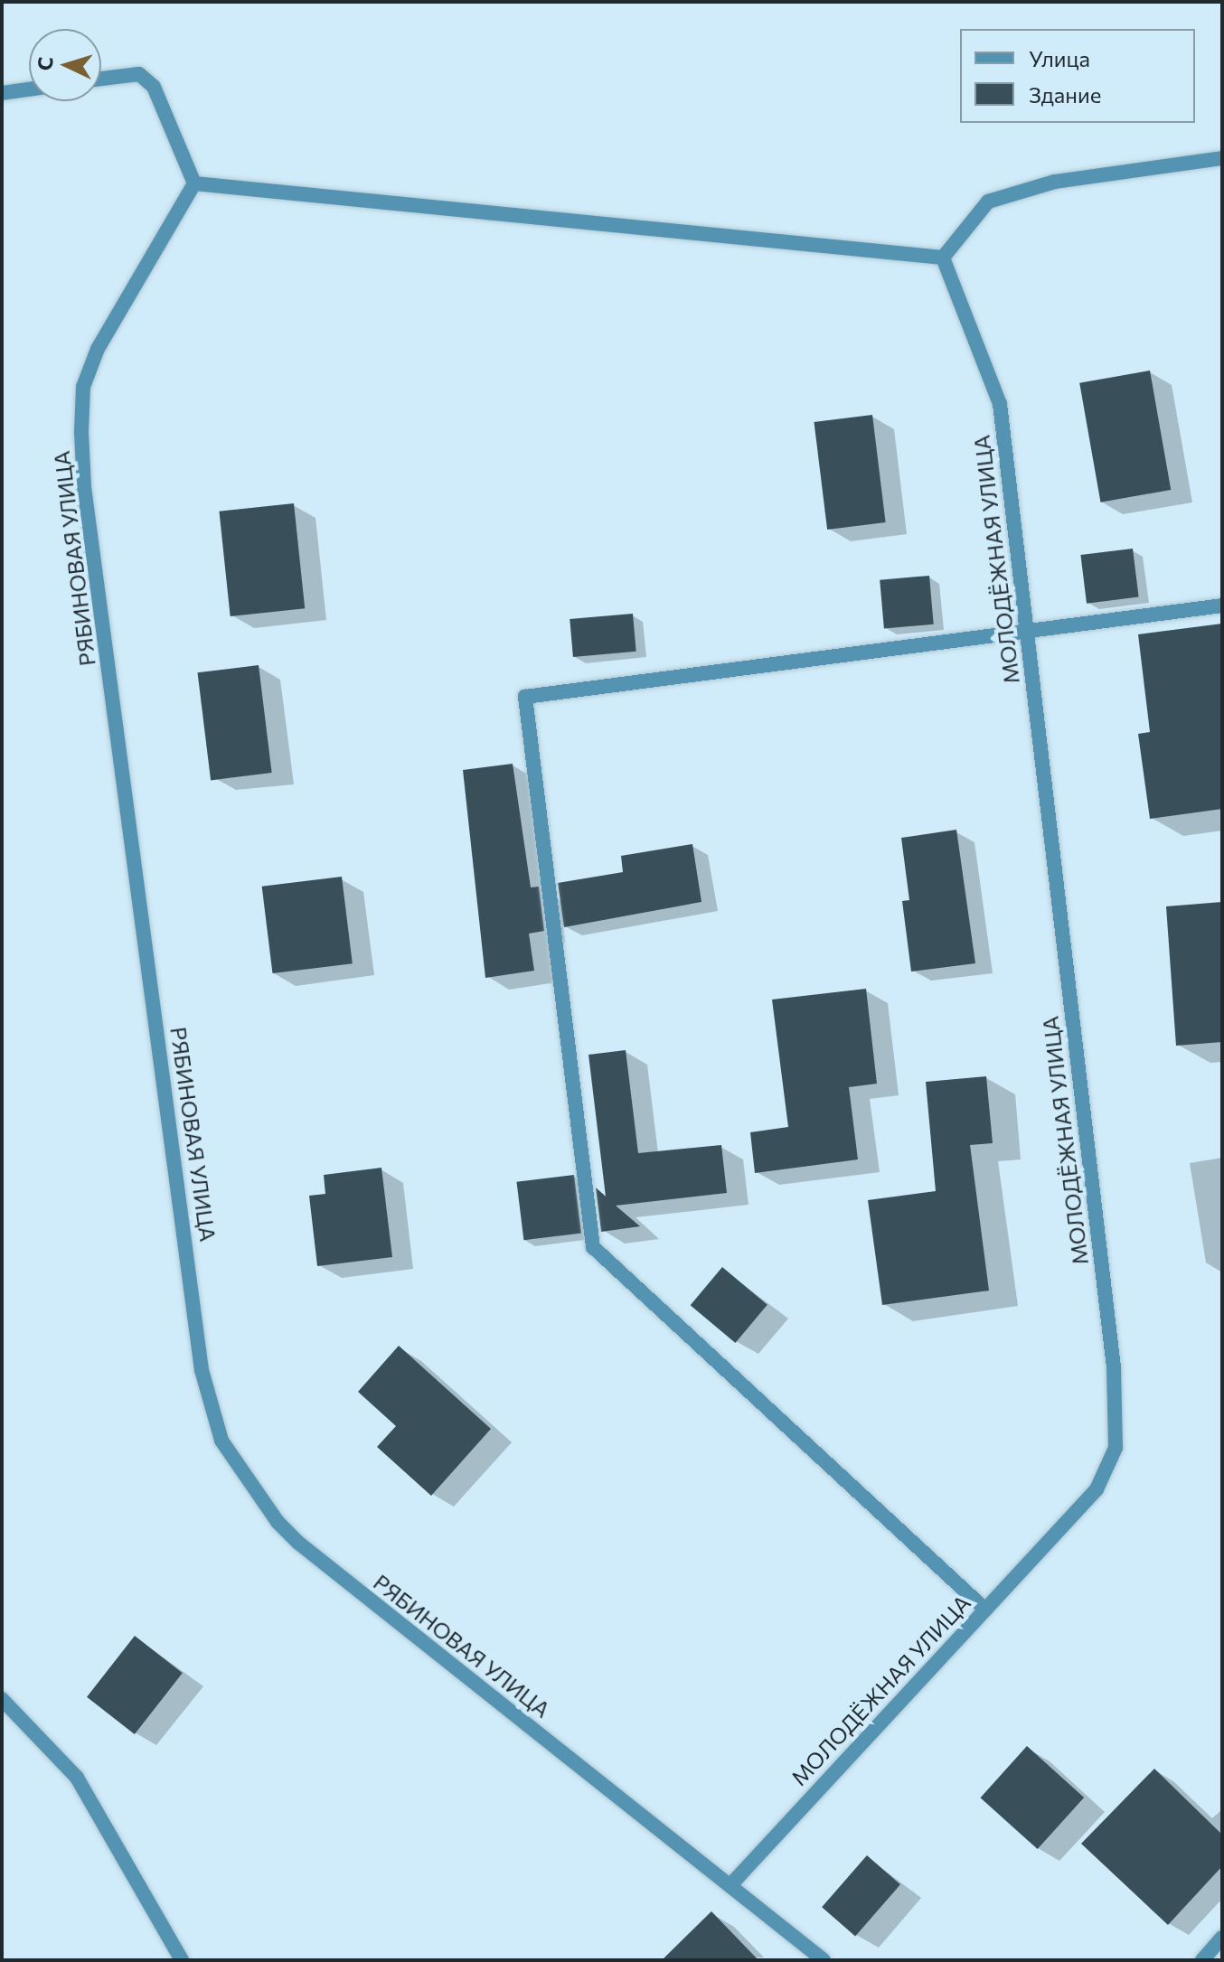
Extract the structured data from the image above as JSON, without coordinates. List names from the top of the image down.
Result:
{
  "streets": {
    "street": ["РЯБИНОВАЯ УЛИЦА", "МОЛОДЁЖНАЯ УЛИЦА"]
  },
  "crossings": [
    ["РЯБИНОВАЯ УЛИЦА", "МОЛОДЁЖНАЯ УЛИЦА"]
  ],
  "legend": ["Улица", "Здание"],
  "north": "left"
}
